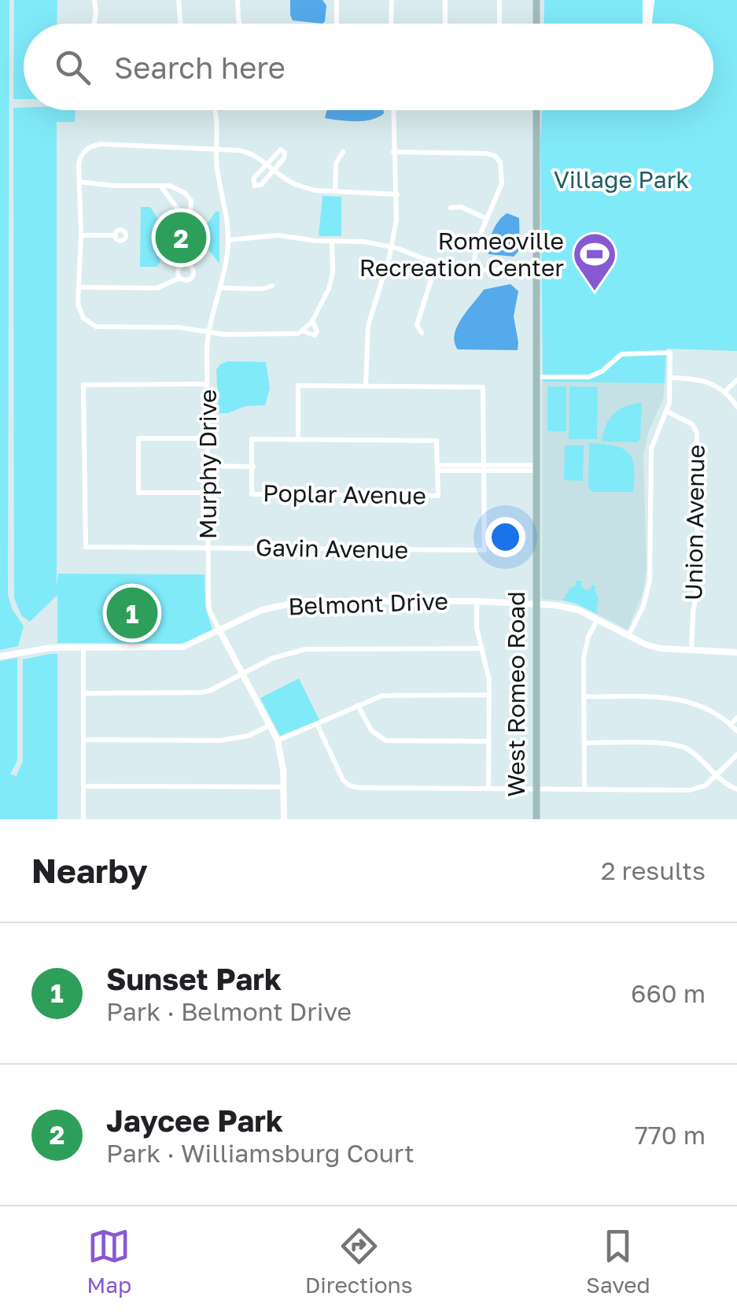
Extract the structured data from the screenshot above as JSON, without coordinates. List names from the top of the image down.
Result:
{
  "streets": {
    "main road": ["West Romeo Road"],
    "street": [
      "Murphy Drive",
      "Poplar Avenue",
      "Union Avenue",
      "Gavin Avenue",
      "Belmont Drive"
    ]
  },
  "crossings": [
    ["Murphy Drive", "Gavin Avenue"],
    ["Murphy Drive", "Belmont Drive"],
    ["Union Avenue", "Belmont Drive"],
    ["Belmont Drive", "West Romeo Road"]
  ],
  "parks": ["Village Park"],
  "places": {
    "sports": ["Romeoville Recreation Center"]
  },
  "page": {
    "search": "Search here",
    "pins": ["2", "1"],
    "heading": ["Nearby", "2 results"],
    "list": [
      {
        "mark": "1",
        "name": "Sunset Park",
        "note": "Park · Belmont Drive",
        "value": "660 m"
      },
      {
        "mark": "2",
        "name": "Jaycee Park",
        "note": "Park · Williamsburg Court",
        "value": "770 m"
      }
    ],
    "nav": ["Map", "Directions", "Saved"]
  }
}
